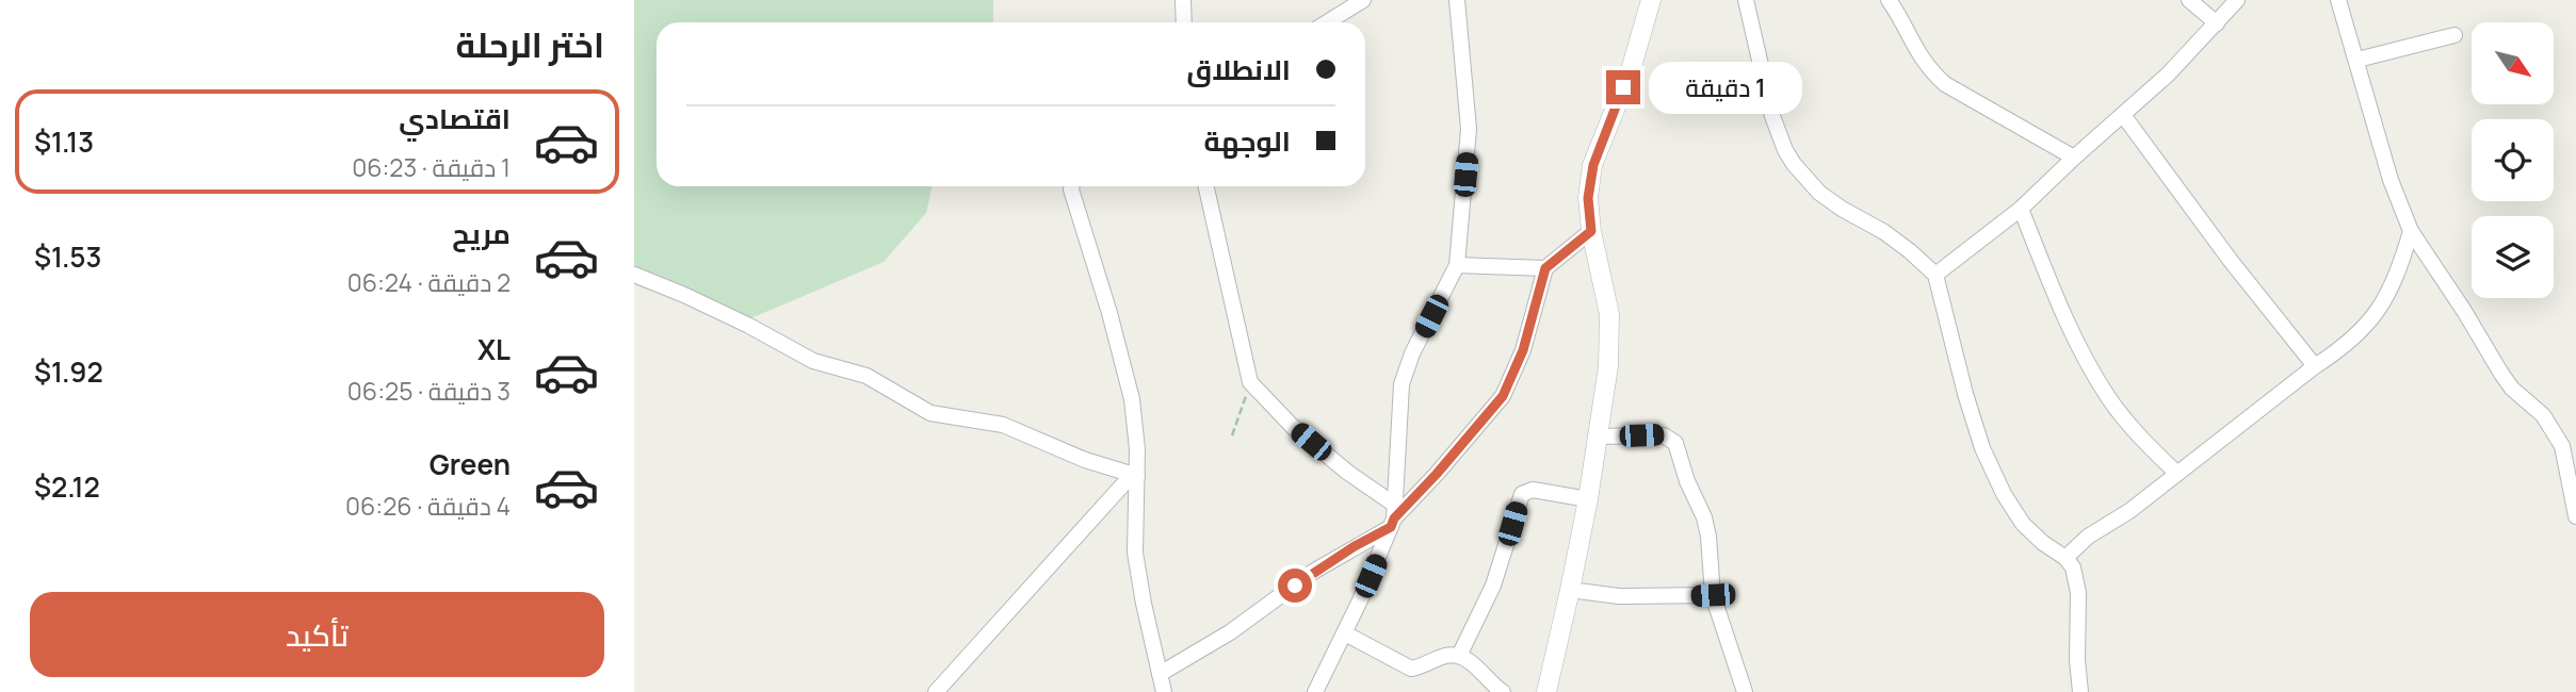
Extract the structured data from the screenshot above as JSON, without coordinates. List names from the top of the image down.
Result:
{
  "north": "bottom right",
  "page": {
    "heading": "اختر الرحلة",
    "banner": ["الانطلاق", "الوجهة"],
    "bubble": "1 دقيقة",
    "list": [
      {
        "name": "اقتصادي",
        "note": "1 دقيقة · 06:23",
        "value": "$1.13"
      },
      {
        "name": "مريح",
        "note": "2 دقيقة · 06:24",
        "value": "$1.53"
      },
      {
        "name": "XL",
        "note": "3 دقيقة · 06:25",
        "value": "$1.92"
      },
      {
        "name": "Green",
        "note": "4 دقيقة · 06:26",
        "value": "$2.12"
      }
    ],
    "buttons": "تأكيد"
  }
}
